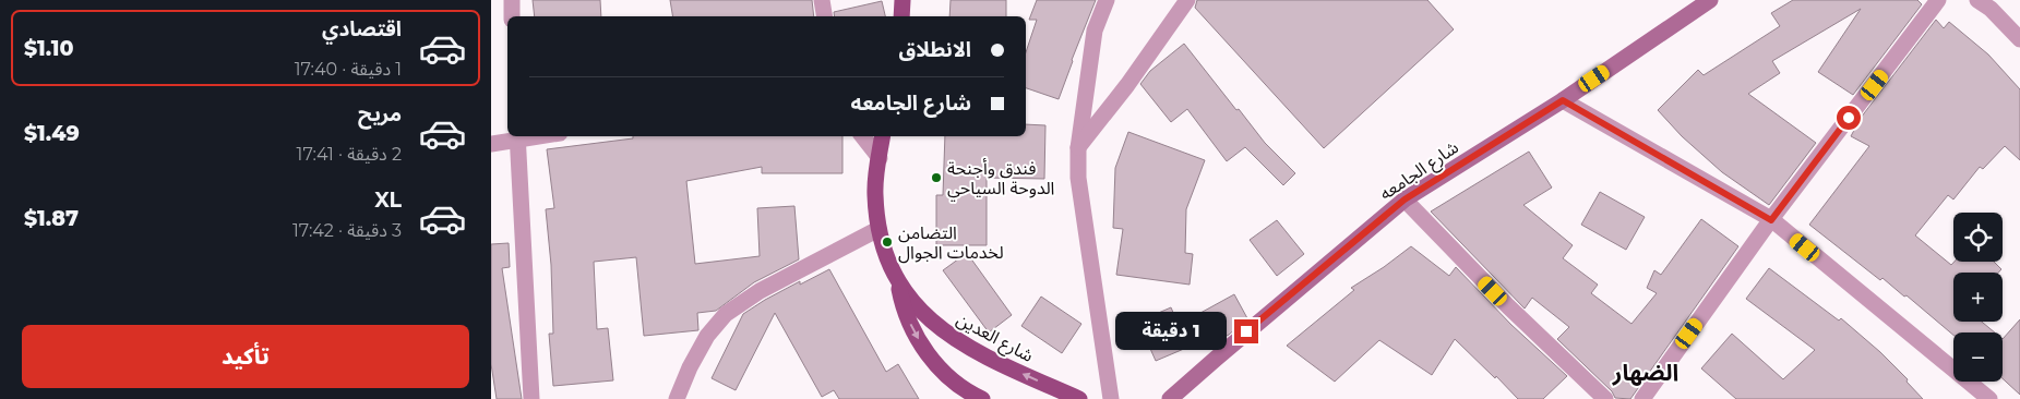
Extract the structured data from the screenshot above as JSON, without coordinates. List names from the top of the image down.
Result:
{
  "streets": {
    "main road": ["شارع العدين"],
    "street": ["شارع الجامعه"]
  },
  "one_way": ["شارع العدين"],
  "districts": ["الضهار"],
  "places": ["فندق وأجنحة الدوحة السياحي", "التضامن لخدمات الجوال"],
  "page": {
    "list": [
      {
        "name": "اقتصادي",
        "note": "1 دقيقة · 17:40",
        "value": "$1.10"
      },
      {
        "name": "مريح",
        "note": "2 دقيقة · 17:41",
        "value": "$1.49"
      },
      {
        "name": "XL",
        "note": "3 دقيقة · 17:42",
        "value": "$1.87"
      }
    ],
    "banner": ["الانطلاق", "شارع الجامعه"],
    "map_buttons": ["+", "−"],
    "bubble": "1 دقيقة",
    "buttons": "تأكيد"
  }
}
